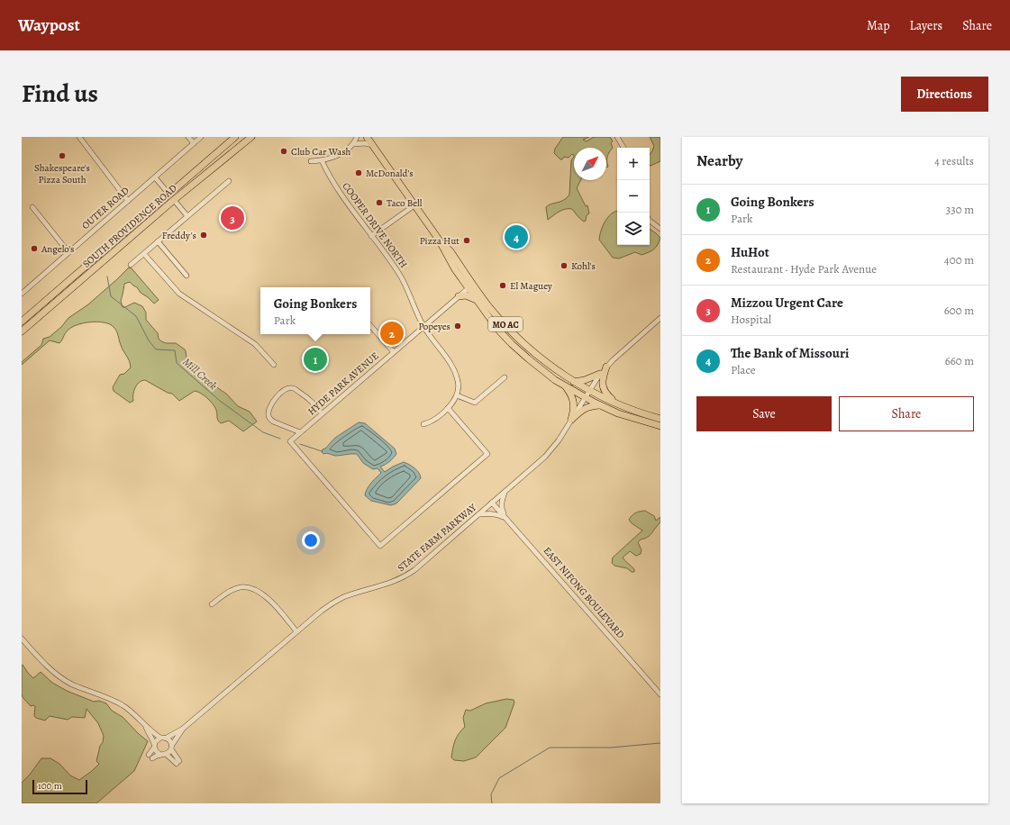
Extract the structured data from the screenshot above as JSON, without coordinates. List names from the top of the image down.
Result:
{
  "streets": {
    "main road": ["SOUTH PROVIDENCE ROAD", "MO AC"],
    "street": [
      "OUTER ROAD",
      "COOPER DRIVE NORTH",
      "HYDE PARK AVENUE",
      "STATE FARM PARKWAY",
      "EAST NIFONG BOULEVARD"
    ]
  },
  "crossings": [
    ["COOPER DRIVE NORTH", "HYDE PARK AVENUE"],
    ["MO AC", "HYDE PARK AVENUE"],
    ["MO AC", "STATE FARM PARKWAY"],
    ["STATE FARM PARKWAY", "EAST NIFONG BOULEVARD"]
  ],
  "water": ["Mill Creek"],
  "places": [
    "Club Car Wash",
    "Shakespeare's Pizza South",
    "McDonald's",
    "Taco Bell",
    "Freddy's",
    "Pizza Hut",
    "Angelo's",
    "Kohl's",
    "El Maguey",
    "Popeyes"
  ],
  "scale_bar": "100 m",
  "north": "top right",
  "page": {
    "header": "Waypost",
    "nav": ["Map", "Layers", "Share"],
    "title": "Find us",
    "buttons": [
      "Directions",
      ["Save", "Share"]
    ],
    "heading": ["Nearby", "4 results"],
    "map_buttons": ["+", "−"],
    "list": [
      {
        "mark": "1",
        "name": "Going Bonkers",
        "note": "Park",
        "value": "330 m"
      },
      {
        "mark": "2",
        "name": "HuHot",
        "note": "Restaurant · Hyde Park Avenue",
        "value": "400 m"
      },
      {
        "mark": "3",
        "name": "Mizzou Urgent Care",
        "note": "Hospital",
        "value": "600 m"
      },
      {
        "mark": "4",
        "name": "The Bank of Missouri",
        "note": "Place",
        "value": "660 m"
      }
    ],
    "pins": [
      "3",
      "4",
      "2",
      "1"
    ],
    "popup": ["Going Bonkers", "Park"],
    "scale": "100 m"
  }
}
